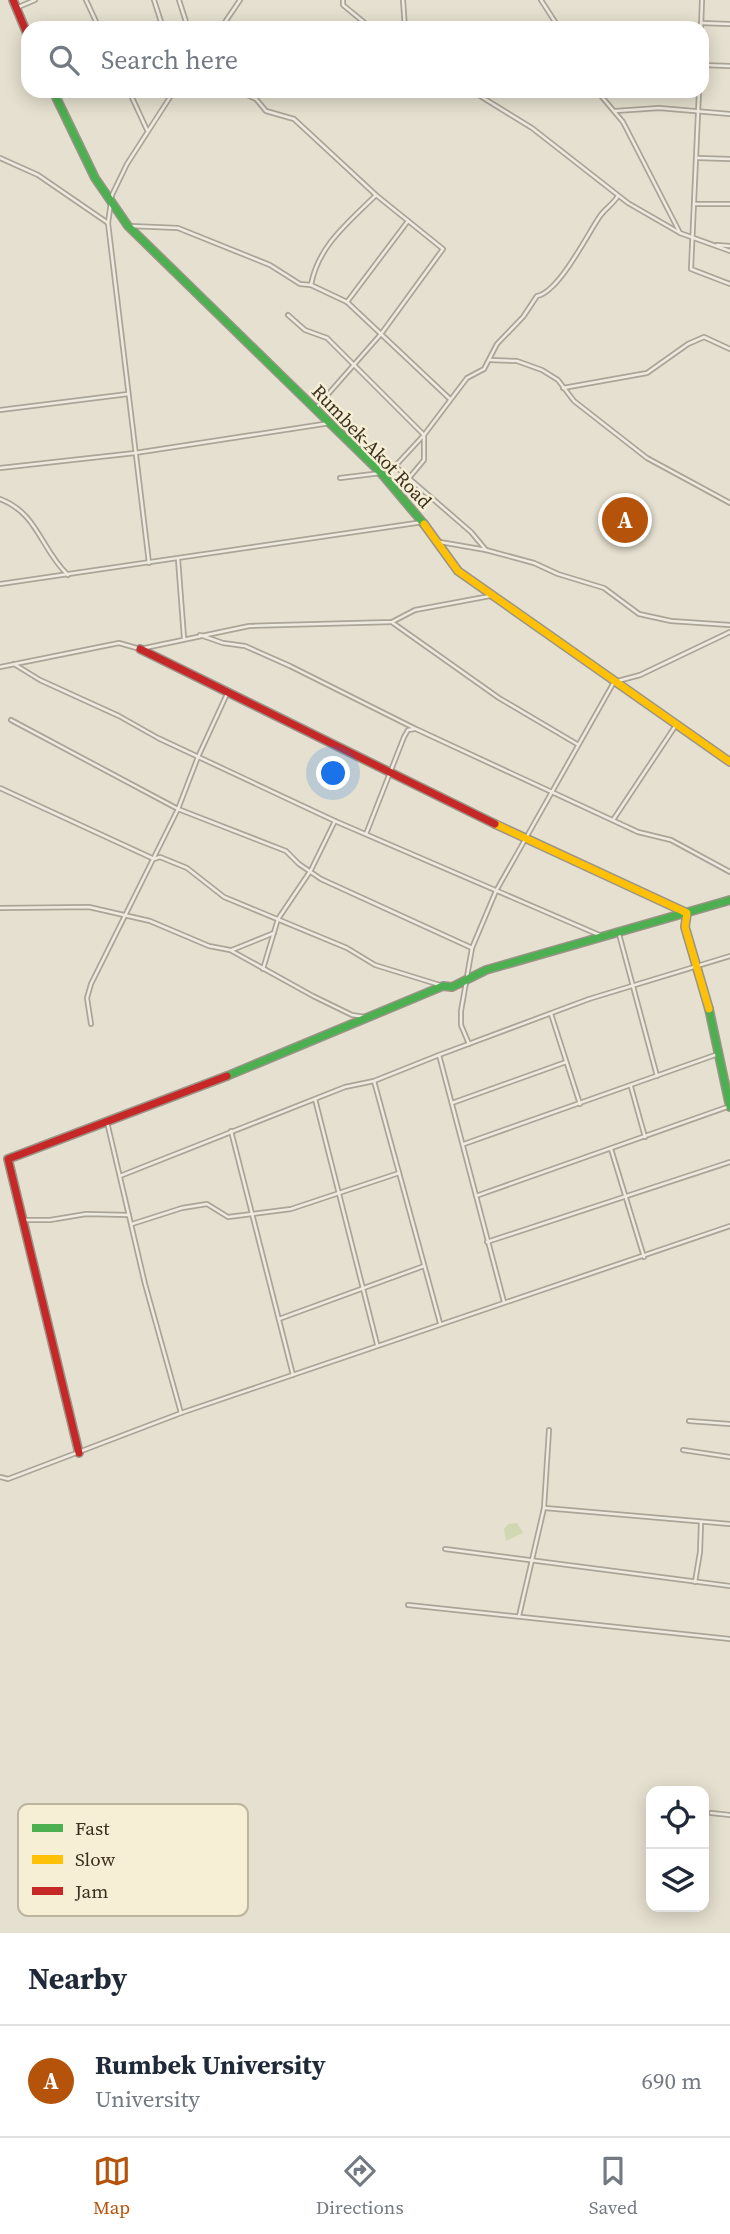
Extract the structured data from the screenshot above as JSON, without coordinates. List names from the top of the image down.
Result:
{
  "streets": {
    "street": ["Rumbek-Akot Road"]
  },
  "legend": ["Fast", "Slow", "Jam"],
  "page": {
    "search": "Search here",
    "pins": "A",
    "heading": "Nearby",
    "list": [
      {
        "mark": "A",
        "name": "Rumbek University",
        "note": "University",
        "value": "690 m"
      }
    ],
    "nav": ["Map", "Directions", "Saved"]
  }
}
